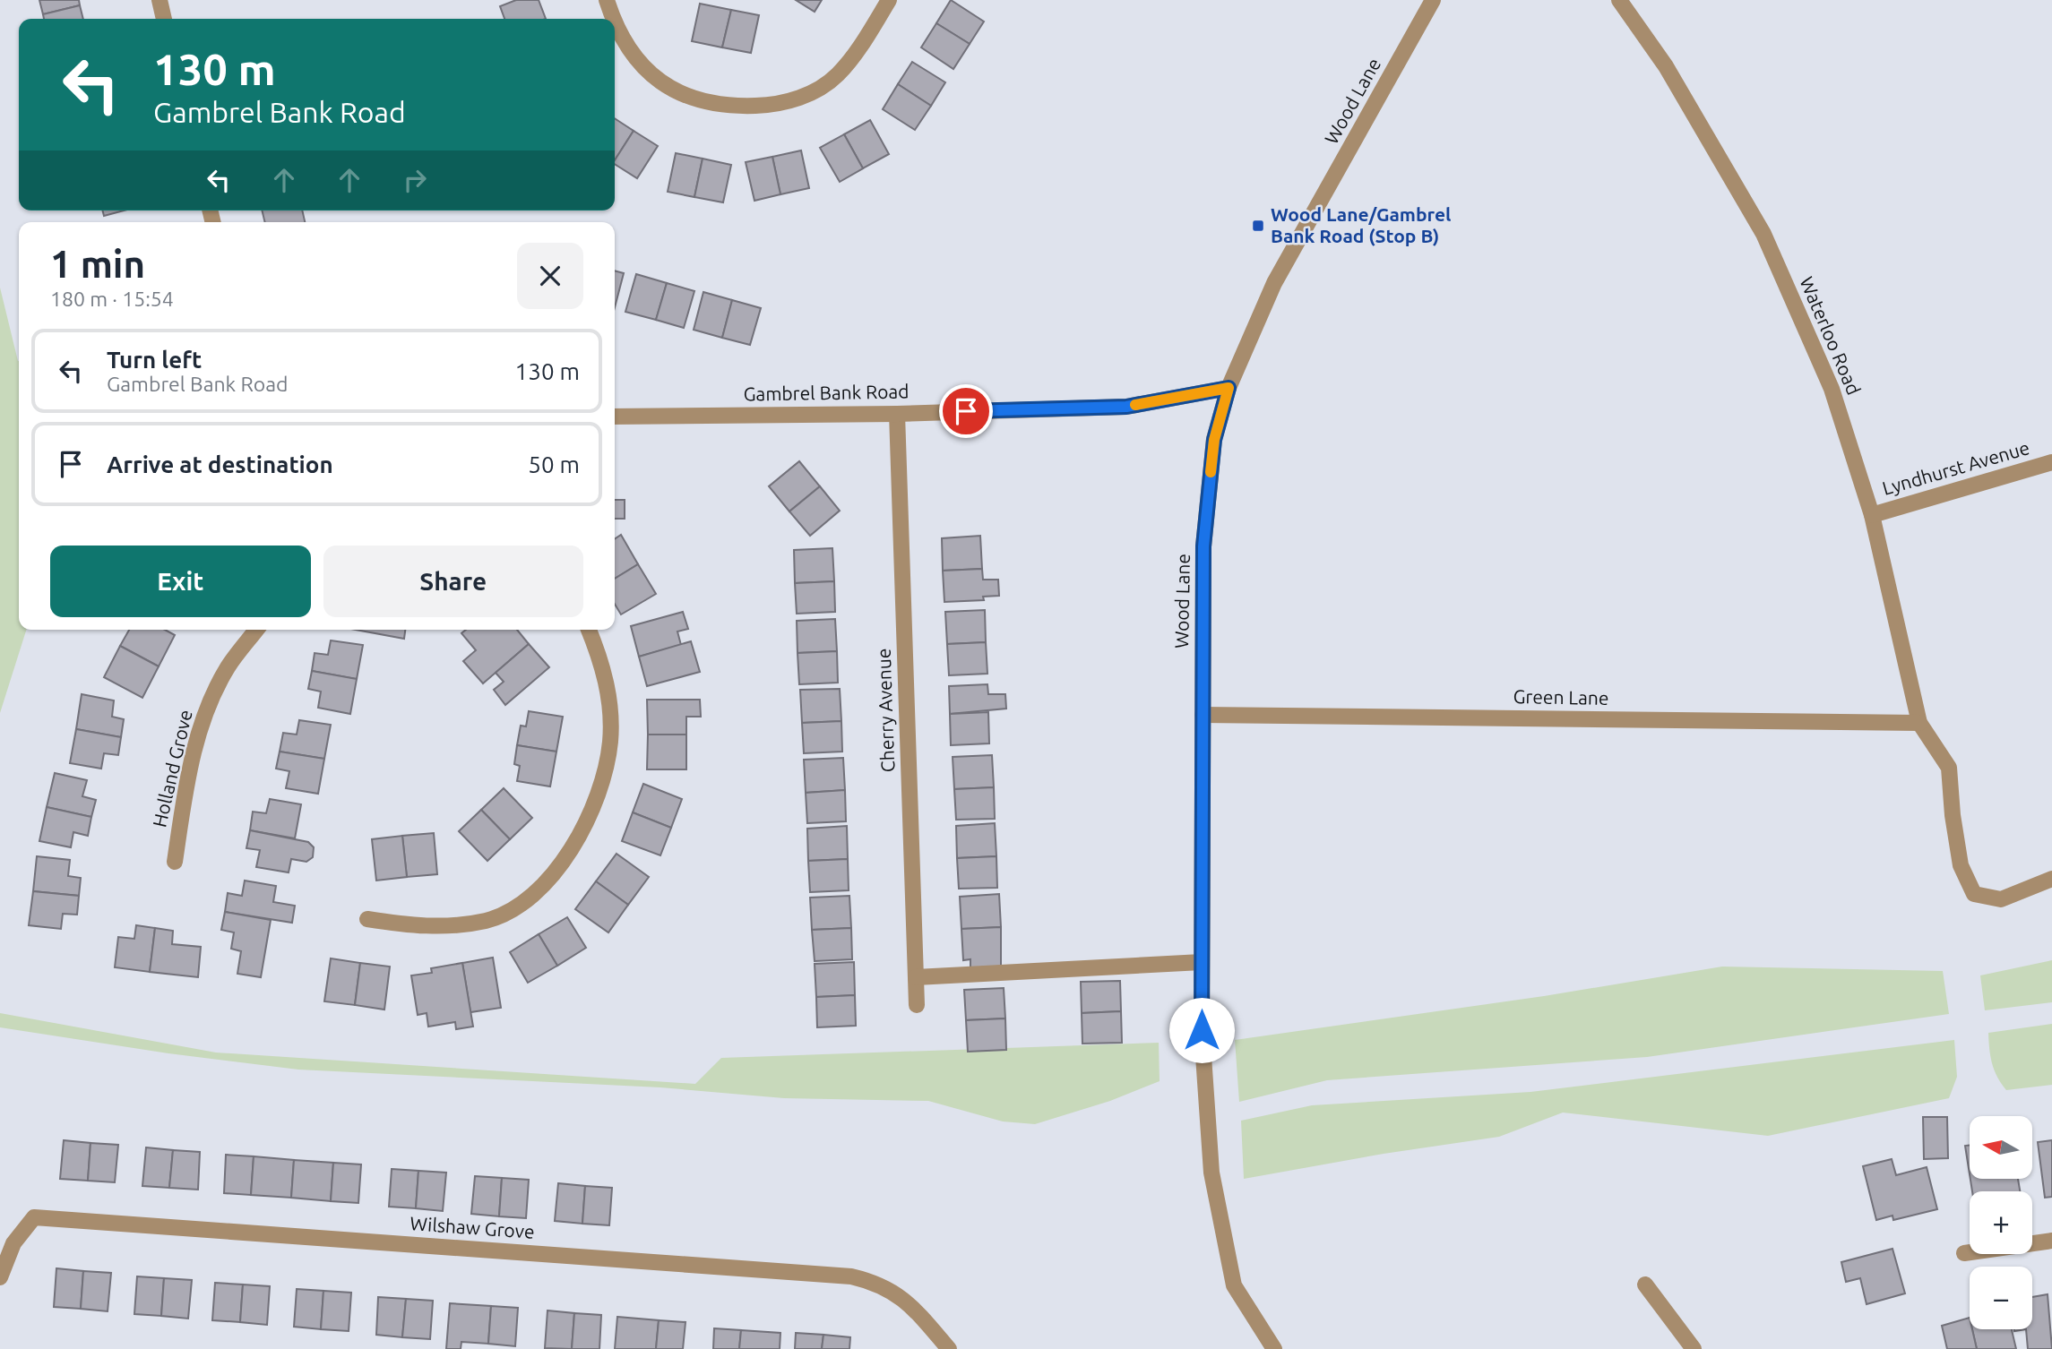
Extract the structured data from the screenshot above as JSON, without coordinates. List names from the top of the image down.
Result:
{
  "streets": {
    "street": [
      "Wood Lane",
      "Waterloo Road",
      "Gambrel Bank Road",
      "Lyndhurst Avenue",
      "Green Lane",
      "Cherry Avenue",
      "Holland Grove",
      "Wilshaw Grove"
    ]
  },
  "crossings": [
    ["Wood Lane", "Gambrel Bank Road"],
    ["Wood Lane", "Green Lane"],
    ["Waterloo Road", "Lyndhurst Avenue"],
    ["Waterloo Road", "Green Lane"],
    ["Gambrel Bank Road", "Cherry Avenue"]
  ],
  "places": {
    "transit": ["Wood Lane/Gambrel Bank Road (Stop B)"]
  },
  "north": "left",
  "page": {
    "turn": ["130 m", "Gambrel Bank Road"],
    "heading": ["1 min", "180 m · 15:54"],
    "list": [
      {
        "name": "Turn left",
        "note": "Gambrel Bank Road",
        "value": "130 m"
      },
      {
        "name": "Arrive at destination",
        "value": "50 m"
      }
    ],
    "buttons": ["Exit", "Share"],
    "map_buttons": ["+", "−"]
  }
}
